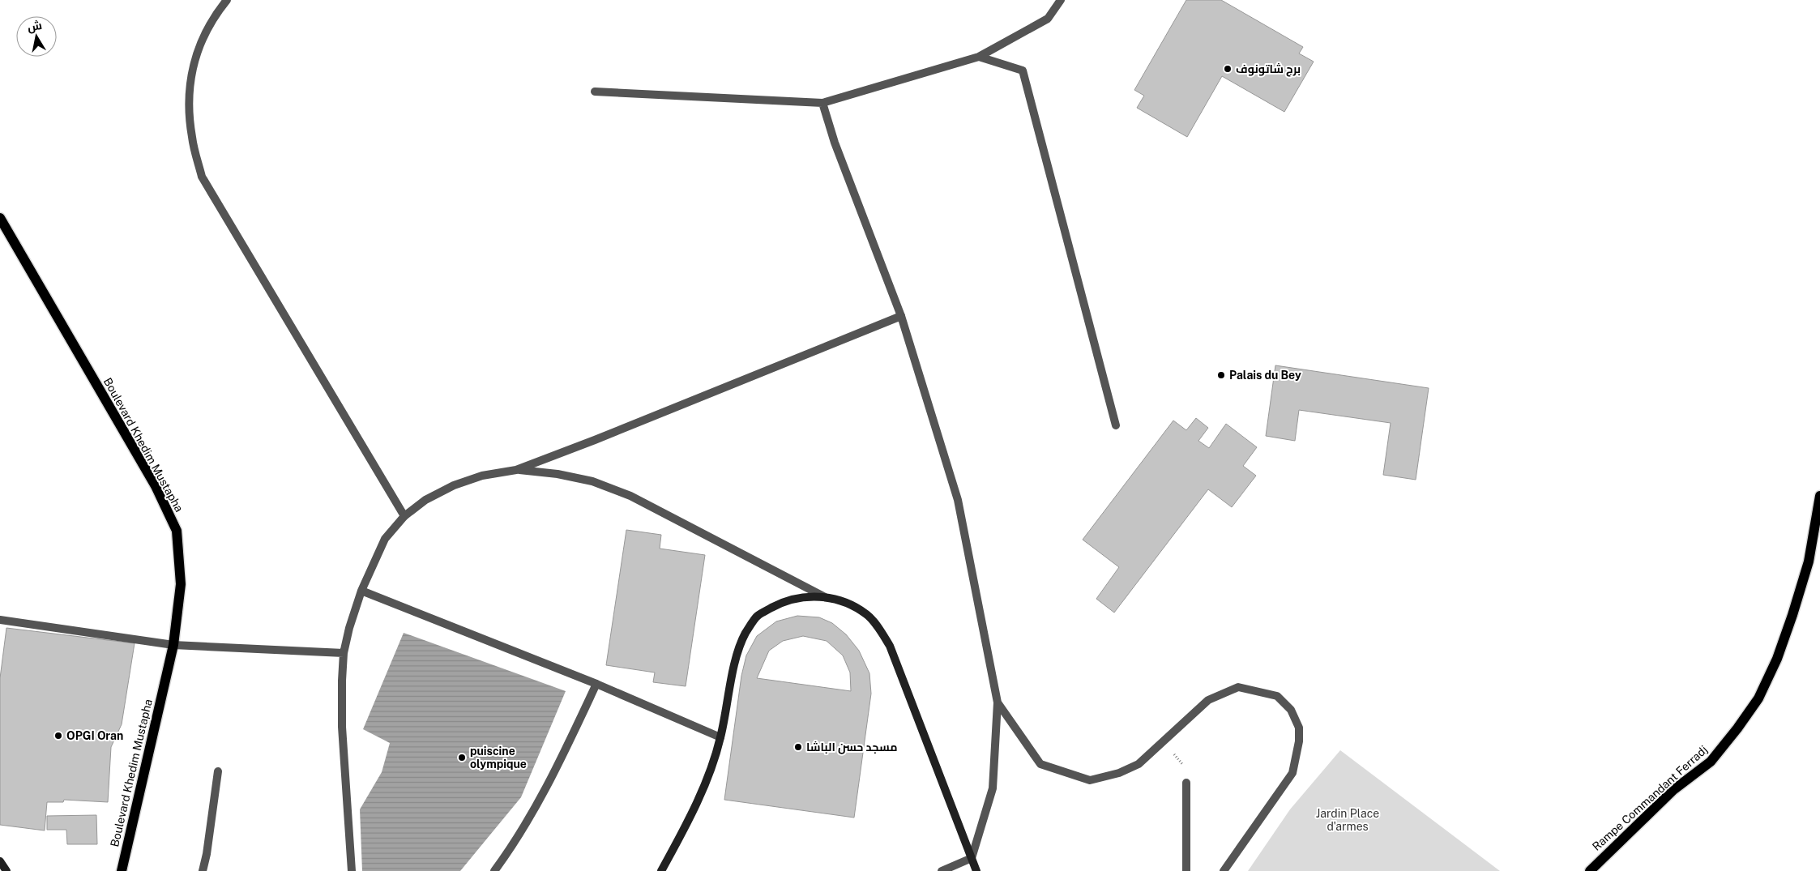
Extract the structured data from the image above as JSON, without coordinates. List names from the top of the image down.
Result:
{
  "streets": {
    "main road": ["Boulevard Khedim Mustapha", "Rampe Commandant Ferradj"]
  },
  "parks": ["Jardin Place d'armes"],
  "places": [
    "برج شاتونوف",
    "Palais du Bey",
    "OPGI Oran",
    "مسجد حسن الباشا",
    "puiscine olympique"
  ],
  "north": "top"
}
